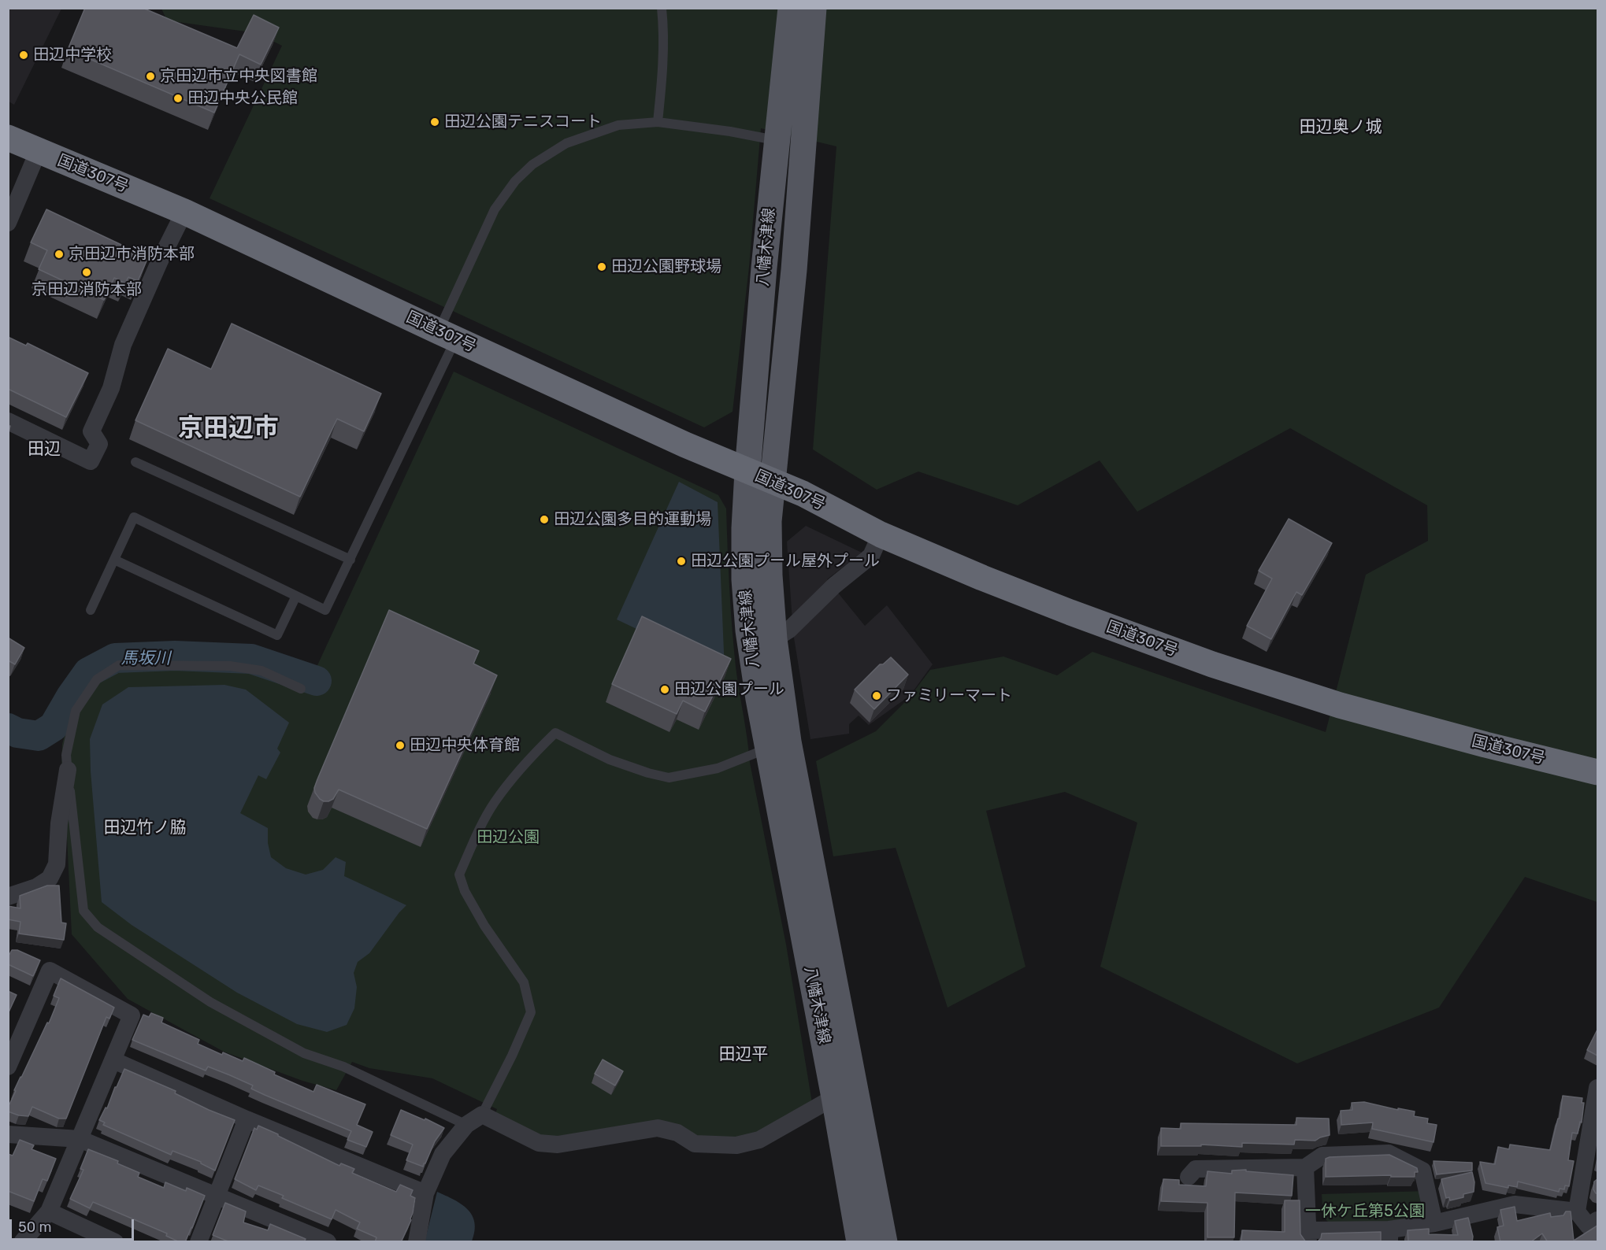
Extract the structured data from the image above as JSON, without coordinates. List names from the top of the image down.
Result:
{
  "streets": {
    "highway": ["国道307号"],
    "main road": ["八幡木津線"]
  },
  "crossings": [
    ["国道307号", "八幡木津線"]
  ],
  "districts": [
    "田辺奥ノ城",
    "京田辺市",
    "田辺",
    "田辺竹ノ脇",
    "田辺平"
  ],
  "water": ["馬坂川"],
  "parks": ["田辺公園", "一休ケ丘第5公園"],
  "places": [
    "田辺中学校",
    "京田辺市立中央図書館",
    "田辺中央公民館",
    "田辺公園テニスコート",
    "京田辺市消防本部",
    "田辺公園野球場",
    "京田辺消防本部",
    "田辺公園多目的運動場",
    "田辺公園プール屋外プール",
    "田辺公園プール",
    "ファミリーマート",
    "田辺中央体育館"
  ],
  "scale_bar": "50 m"
}
